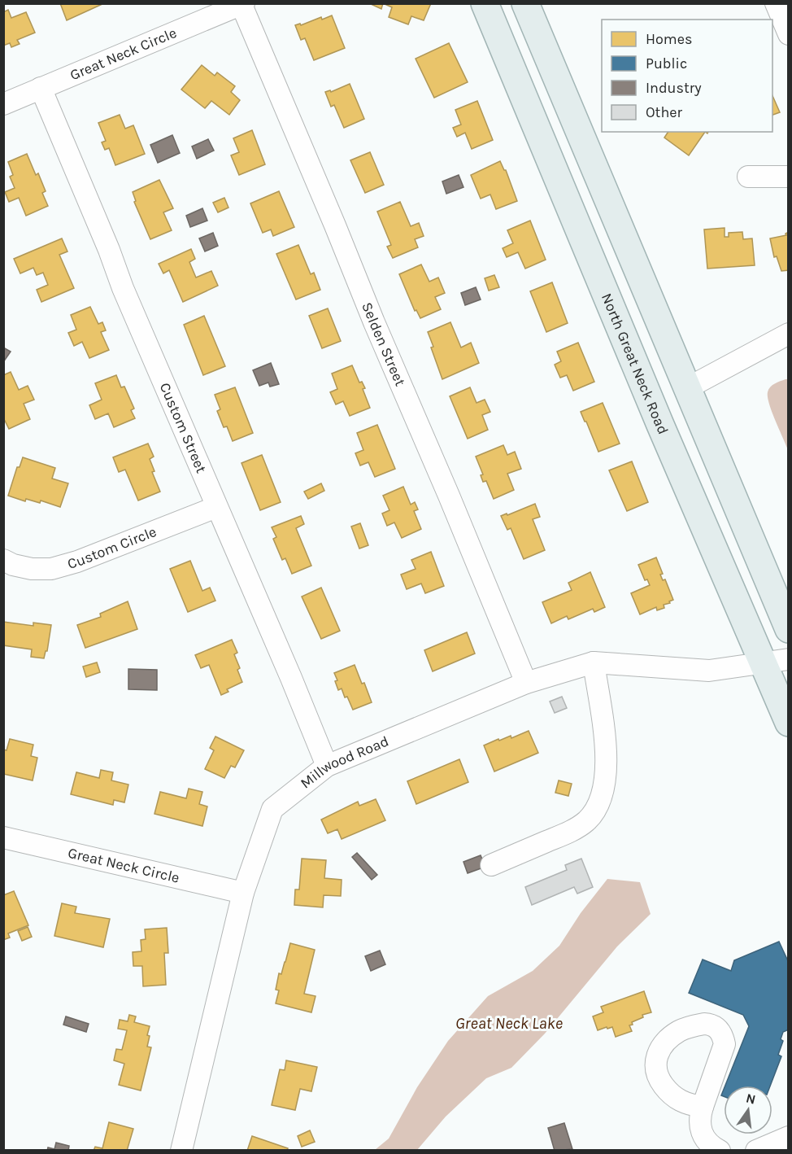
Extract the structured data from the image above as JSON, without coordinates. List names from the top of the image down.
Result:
{
  "streets": {
    "main road": ["North Great Neck Road"],
    "street": [
      "Great Neck Circle",
      "Selden Street",
      "Custom Street",
      "Custom Circle",
      "Millwood Road"
    ]
  },
  "crossings": [
    ["Great Neck Circle", "Selden Street"],
    ["Great Neck Circle", "Custom Street"],
    ["Great Neck Circle", "Millwood Road"],
    ["Selden Street", "Millwood Road"],
    ["North Great Neck Road", "Millwood Road"],
    ["Custom Street", "Custom Circle"],
    ["Custom Street", "Millwood Road"]
  ],
  "water": ["Great Neck Lake"],
  "legend": [
    "Homes",
    "Public",
    "Industry",
    "Other"
  ],
  "north": "top"
}
